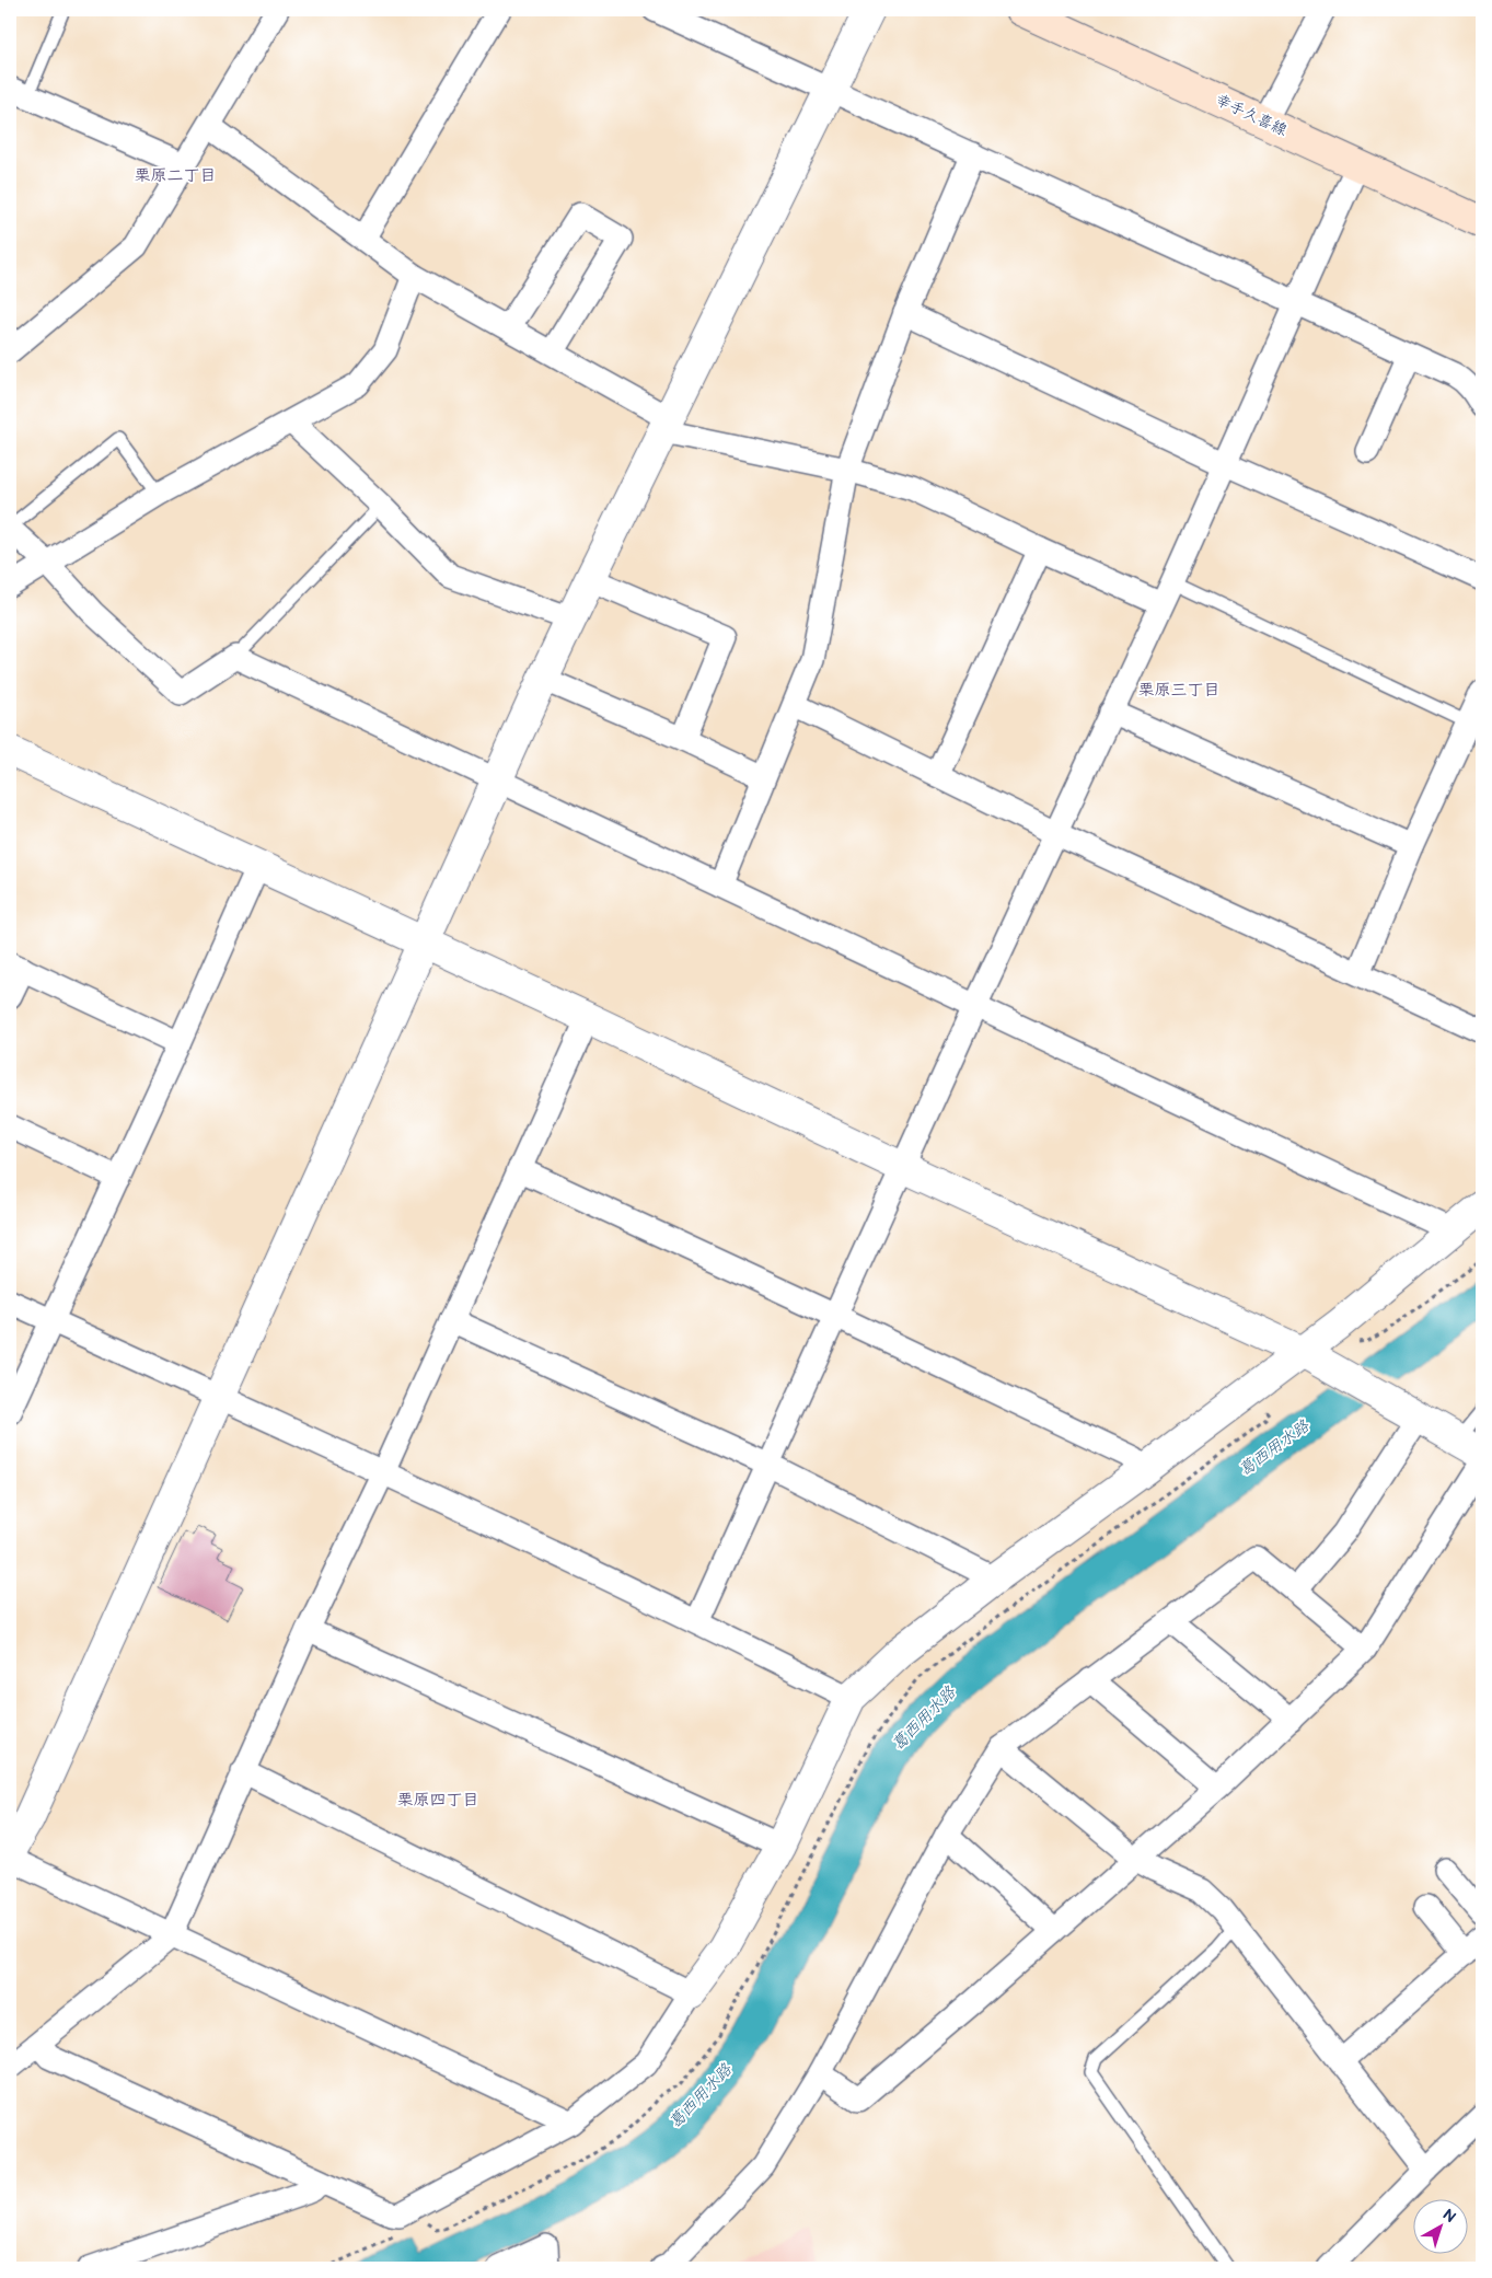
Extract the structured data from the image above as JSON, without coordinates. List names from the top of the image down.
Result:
{
  "streets": {
    "main road": ["幸手久喜線"]
  },
  "districts": ["栗原二丁目", "栗原三丁目", "栗原四丁目"],
  "water": ["葛西用水路"],
  "north": "top right"
}
